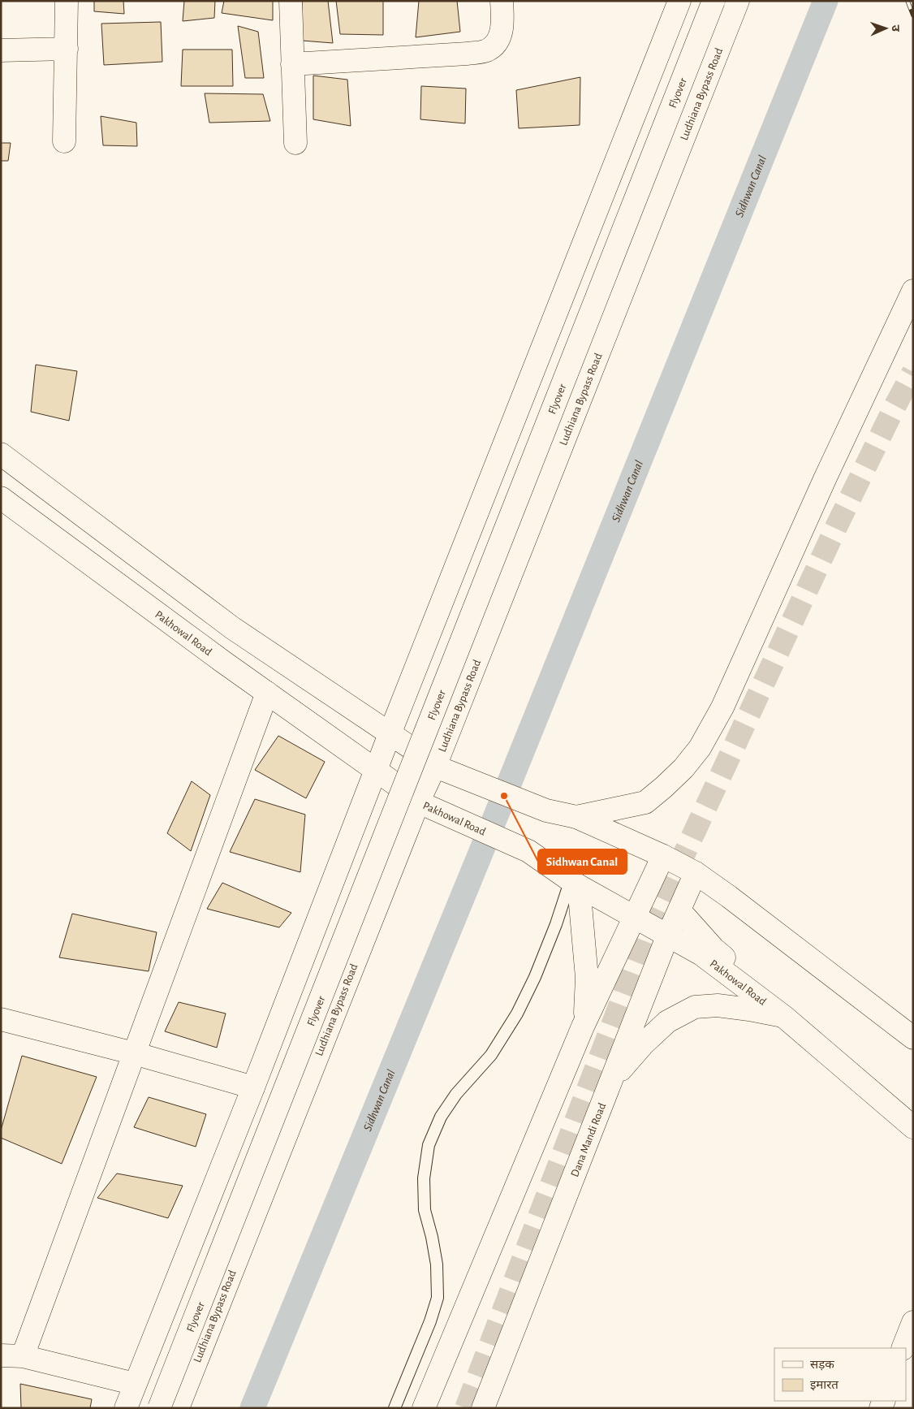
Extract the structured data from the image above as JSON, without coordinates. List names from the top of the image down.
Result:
{
  "streets": {
    "main road": [
      "Flyover",
      "Ludhiana Bypass Road",
      "Pakhowal Road",
      "Dana Mandi Road"
    ]
  },
  "crossings": [
    ["Ludhiana Bypass Road", "Pakhowal Road"],
    ["Pakhowal Road", "Dana Mandi Road"]
  ],
  "water": ["Sidhwan Canal"],
  "places": ["Sidhwan Canal"],
  "legend": ["सड़क", "इमारत"],
  "north": "right"
}
